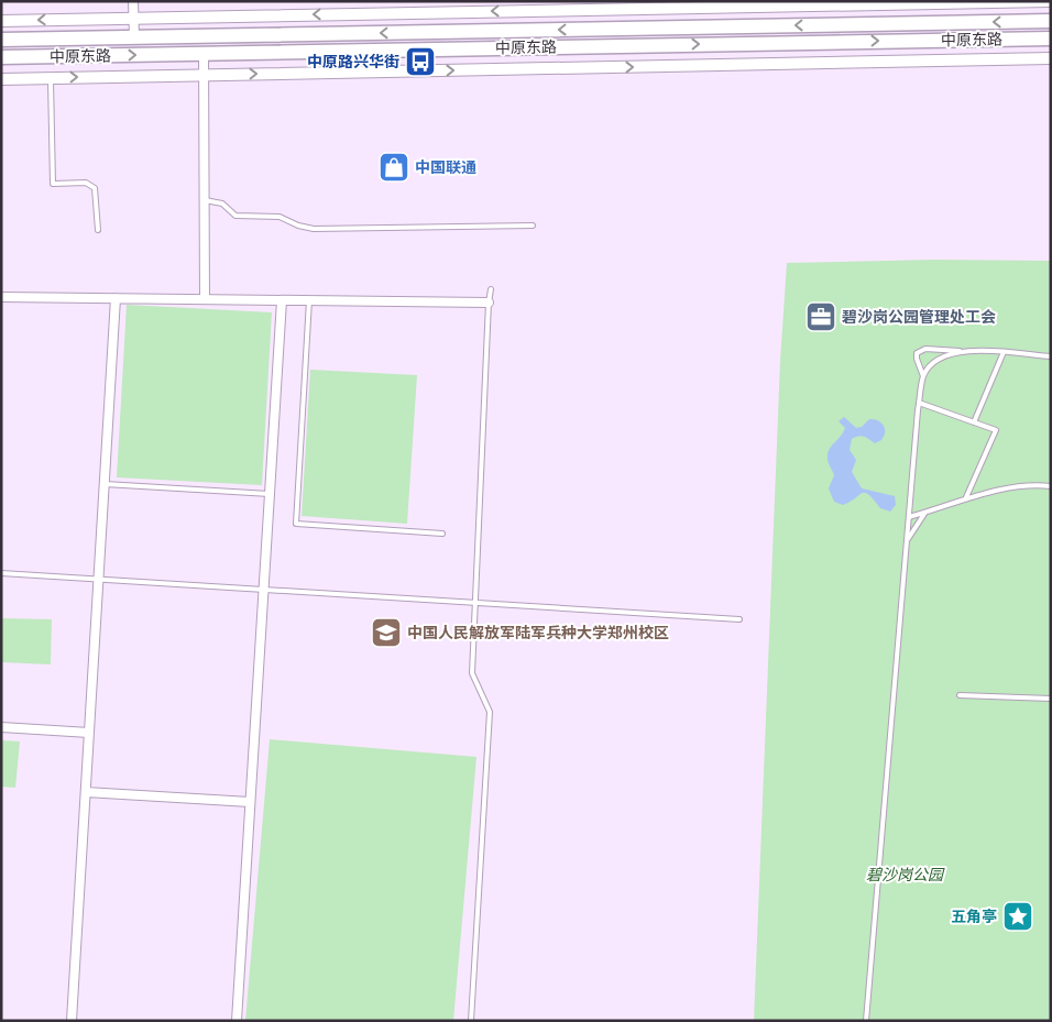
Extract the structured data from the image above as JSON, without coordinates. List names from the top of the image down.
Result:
{
  "streets": {
    "main road": ["中原东路"]
  },
  "parks": ["碧沙岗公园"],
  "places": {
    "bus stop": ["中原路兴华街"],
    "shop": ["中国联通"],
    "office": ["碧沙岗公园管理处工会"],
    "school or university": ["中国人民解放军陆军兵种大学郑州校区"],
    "place": ["五角亭"]
  }
}
